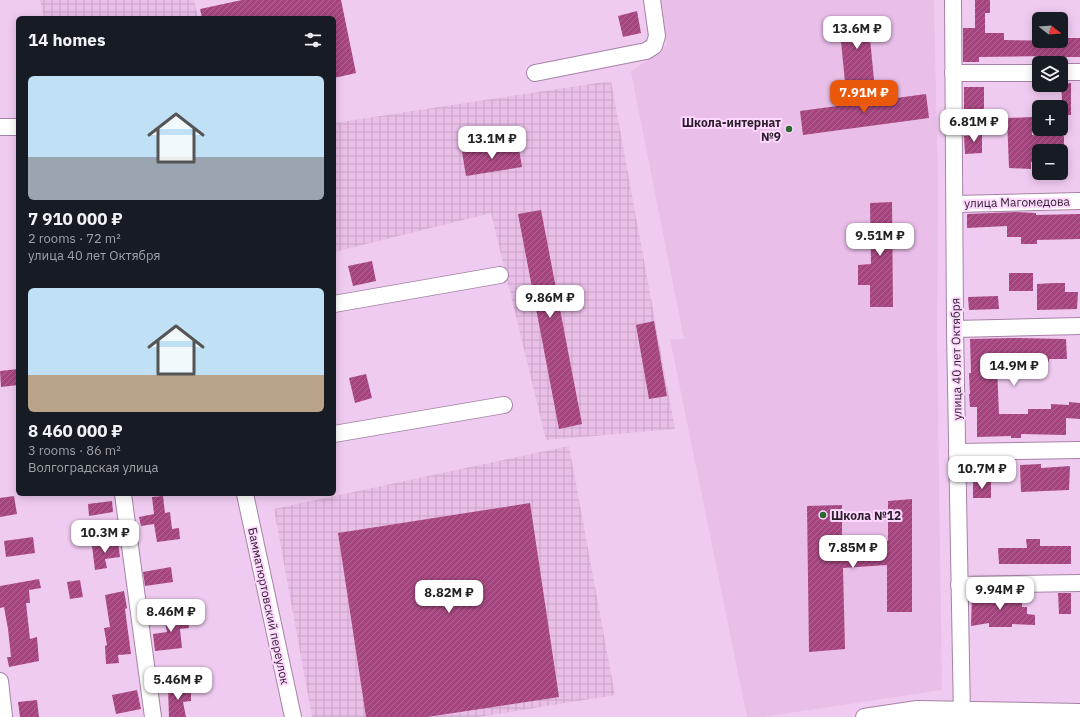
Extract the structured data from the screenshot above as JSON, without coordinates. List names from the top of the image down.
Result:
{
  "streets": {
    "street": ["улица Магомедова", "улица 40 лет Октября", "Бамматюртовский переулок"]
  },
  "crossings": [
    ["улица Магомедова", "улица 40 лет Октября"]
  ],
  "places": ["Школа-интернат №9", "Школа №12"],
  "north": "right",
  "page": {
    "map_buttons": ["+", "−"],
    "price": [
      "13.6M ₽",
      "7.91M ₽",
      "6.81M ₽",
      "13.1M ₽",
      "9.51M ₽",
      "9.86M ₽",
      "14.9M ₽",
      "10.7M ₽",
      "10.3M ₽",
      "7.85M ₽",
      "9.94M ₽",
      "8.82M ₽",
      "8.46M ₽",
      "5.46M ₽"
    ],
    "heading": "14 homes",
    "list": [
      {
        "name": "7 910 000 ₽",
        "note": "2 rooms · 72 m² · улица 40 лет Октября"
      },
      {
        "name": "8 460 000 ₽",
        "note": "3 rooms · 86 m² · Волгоградская улица"
      }
    ]
  }
}
